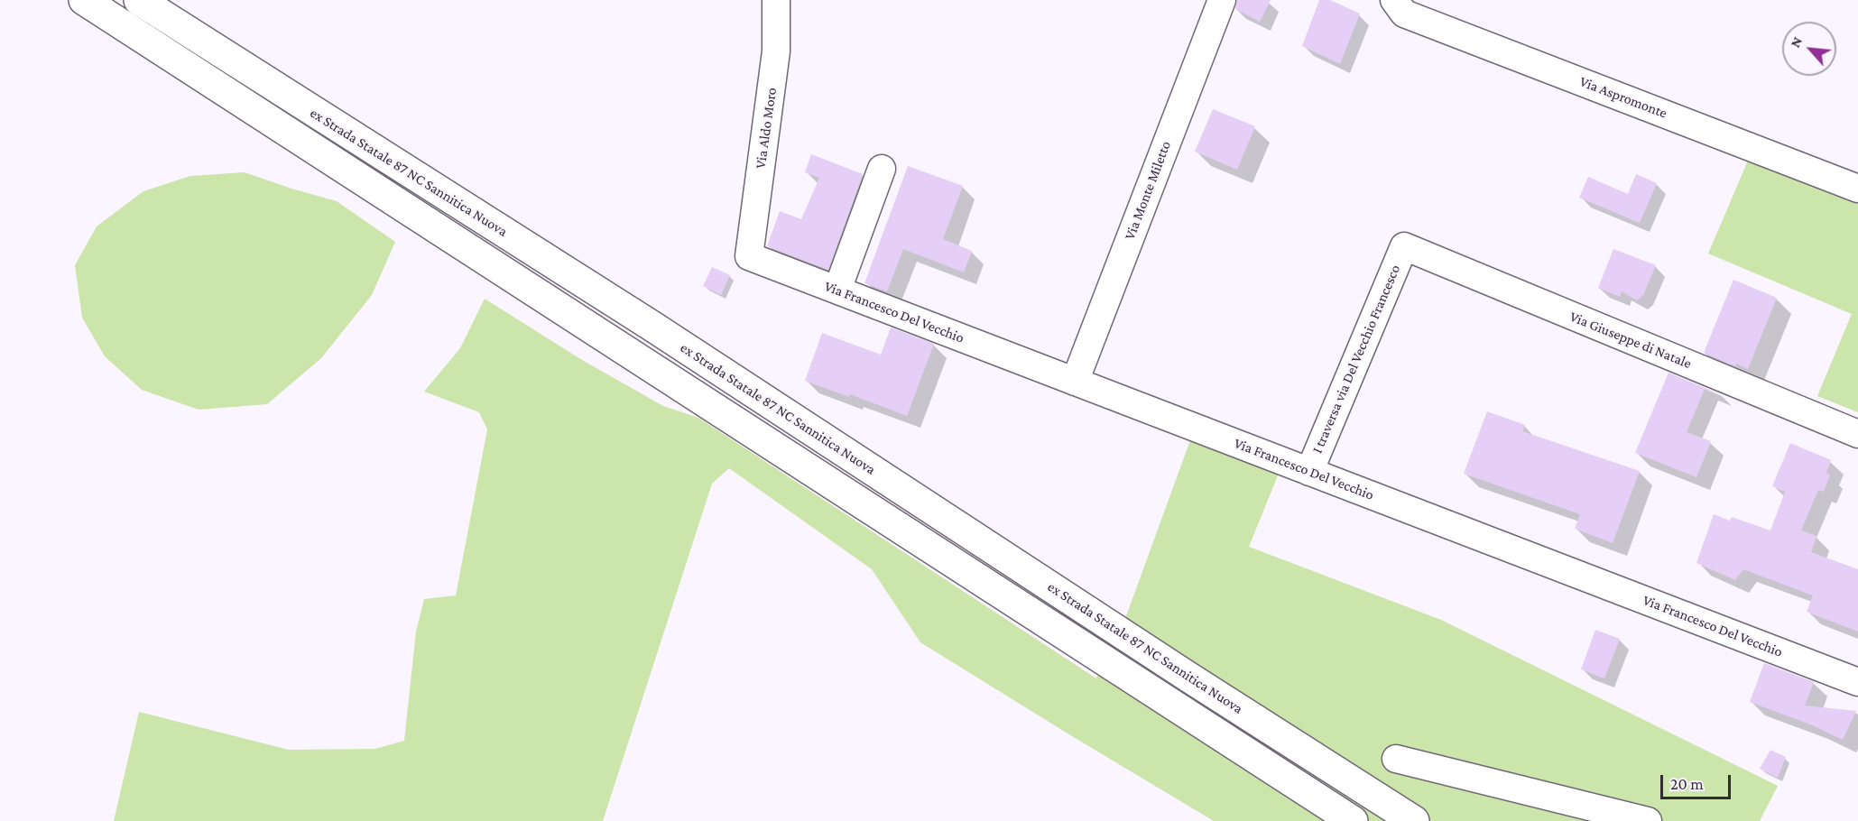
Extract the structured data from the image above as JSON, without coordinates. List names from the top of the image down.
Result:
{
  "streets": {
    "highway": ["ex Strada Statale 87 NC Sannitica Nuova"],
    "street": [
      "Via Aspromonte",
      "Via Aldo Moro",
      "Via Monte Miletto",
      "Via Francesco Del Vecchio",
      "Via Giuseppe di Natale",
      "I traversa via Del Vecchio Francesco"
    ]
  },
  "crossings": [
    ["Via Aldo Moro", "Via Francesco Del Vecchio"],
    ["Via Monte Miletto", "Via Francesco Del Vecchio"],
    ["Via Francesco Del Vecchio", "I traversa via Del Vecchio Francesco"],
    ["Via Giuseppe di Natale", "I traversa via Del Vecchio Francesco"]
  ],
  "scale_bar": "20 m",
  "north": "top left"
}
